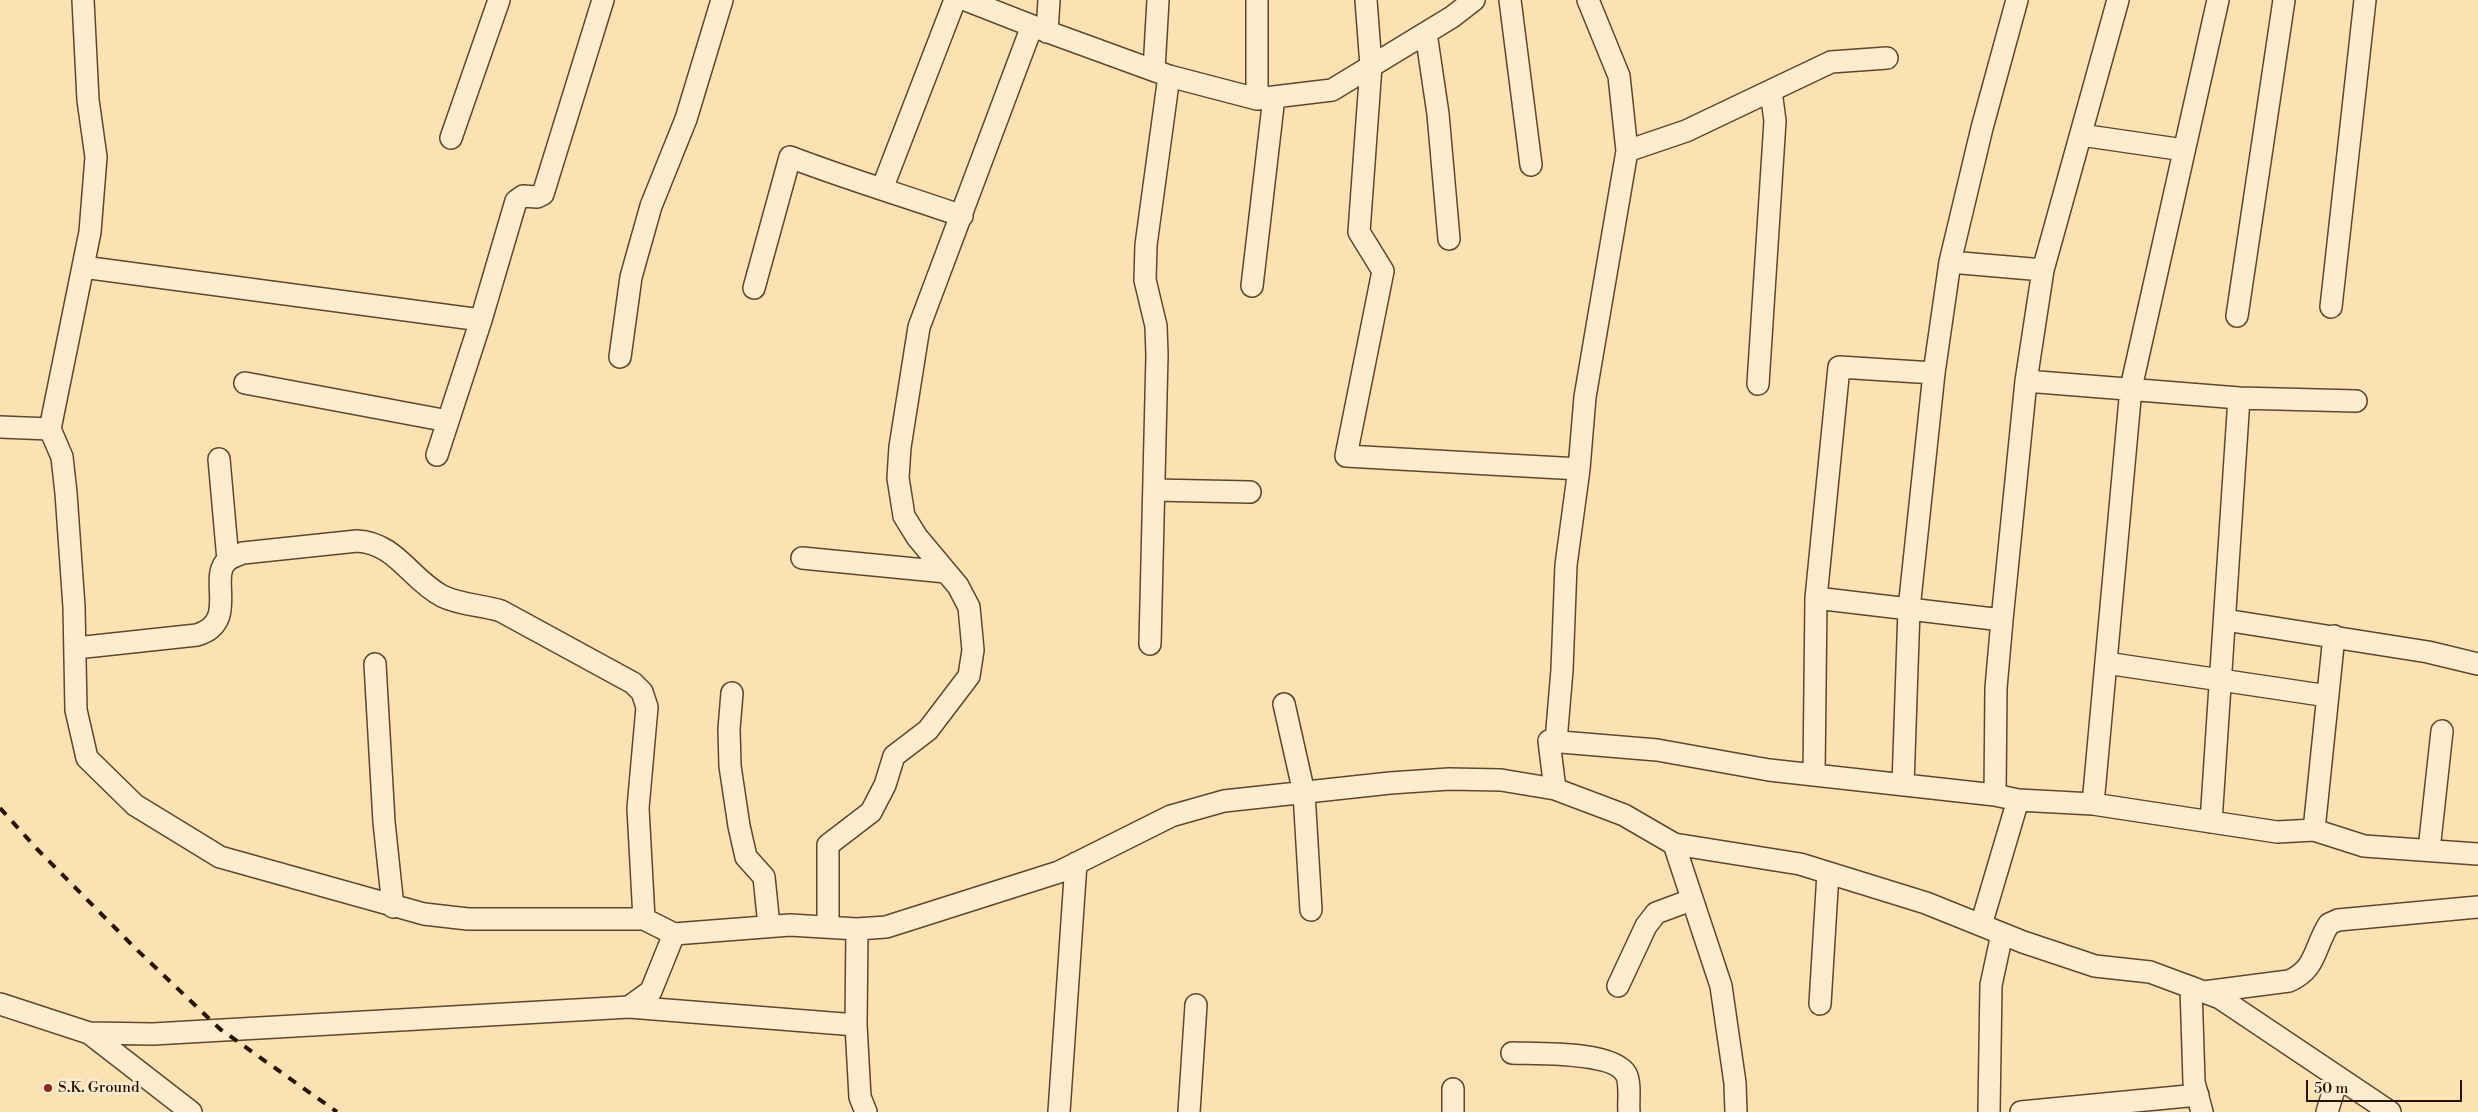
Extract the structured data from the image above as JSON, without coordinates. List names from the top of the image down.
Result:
{
  "places": ["S.K. Ground"],
  "scale_bar": "50 m"
}
